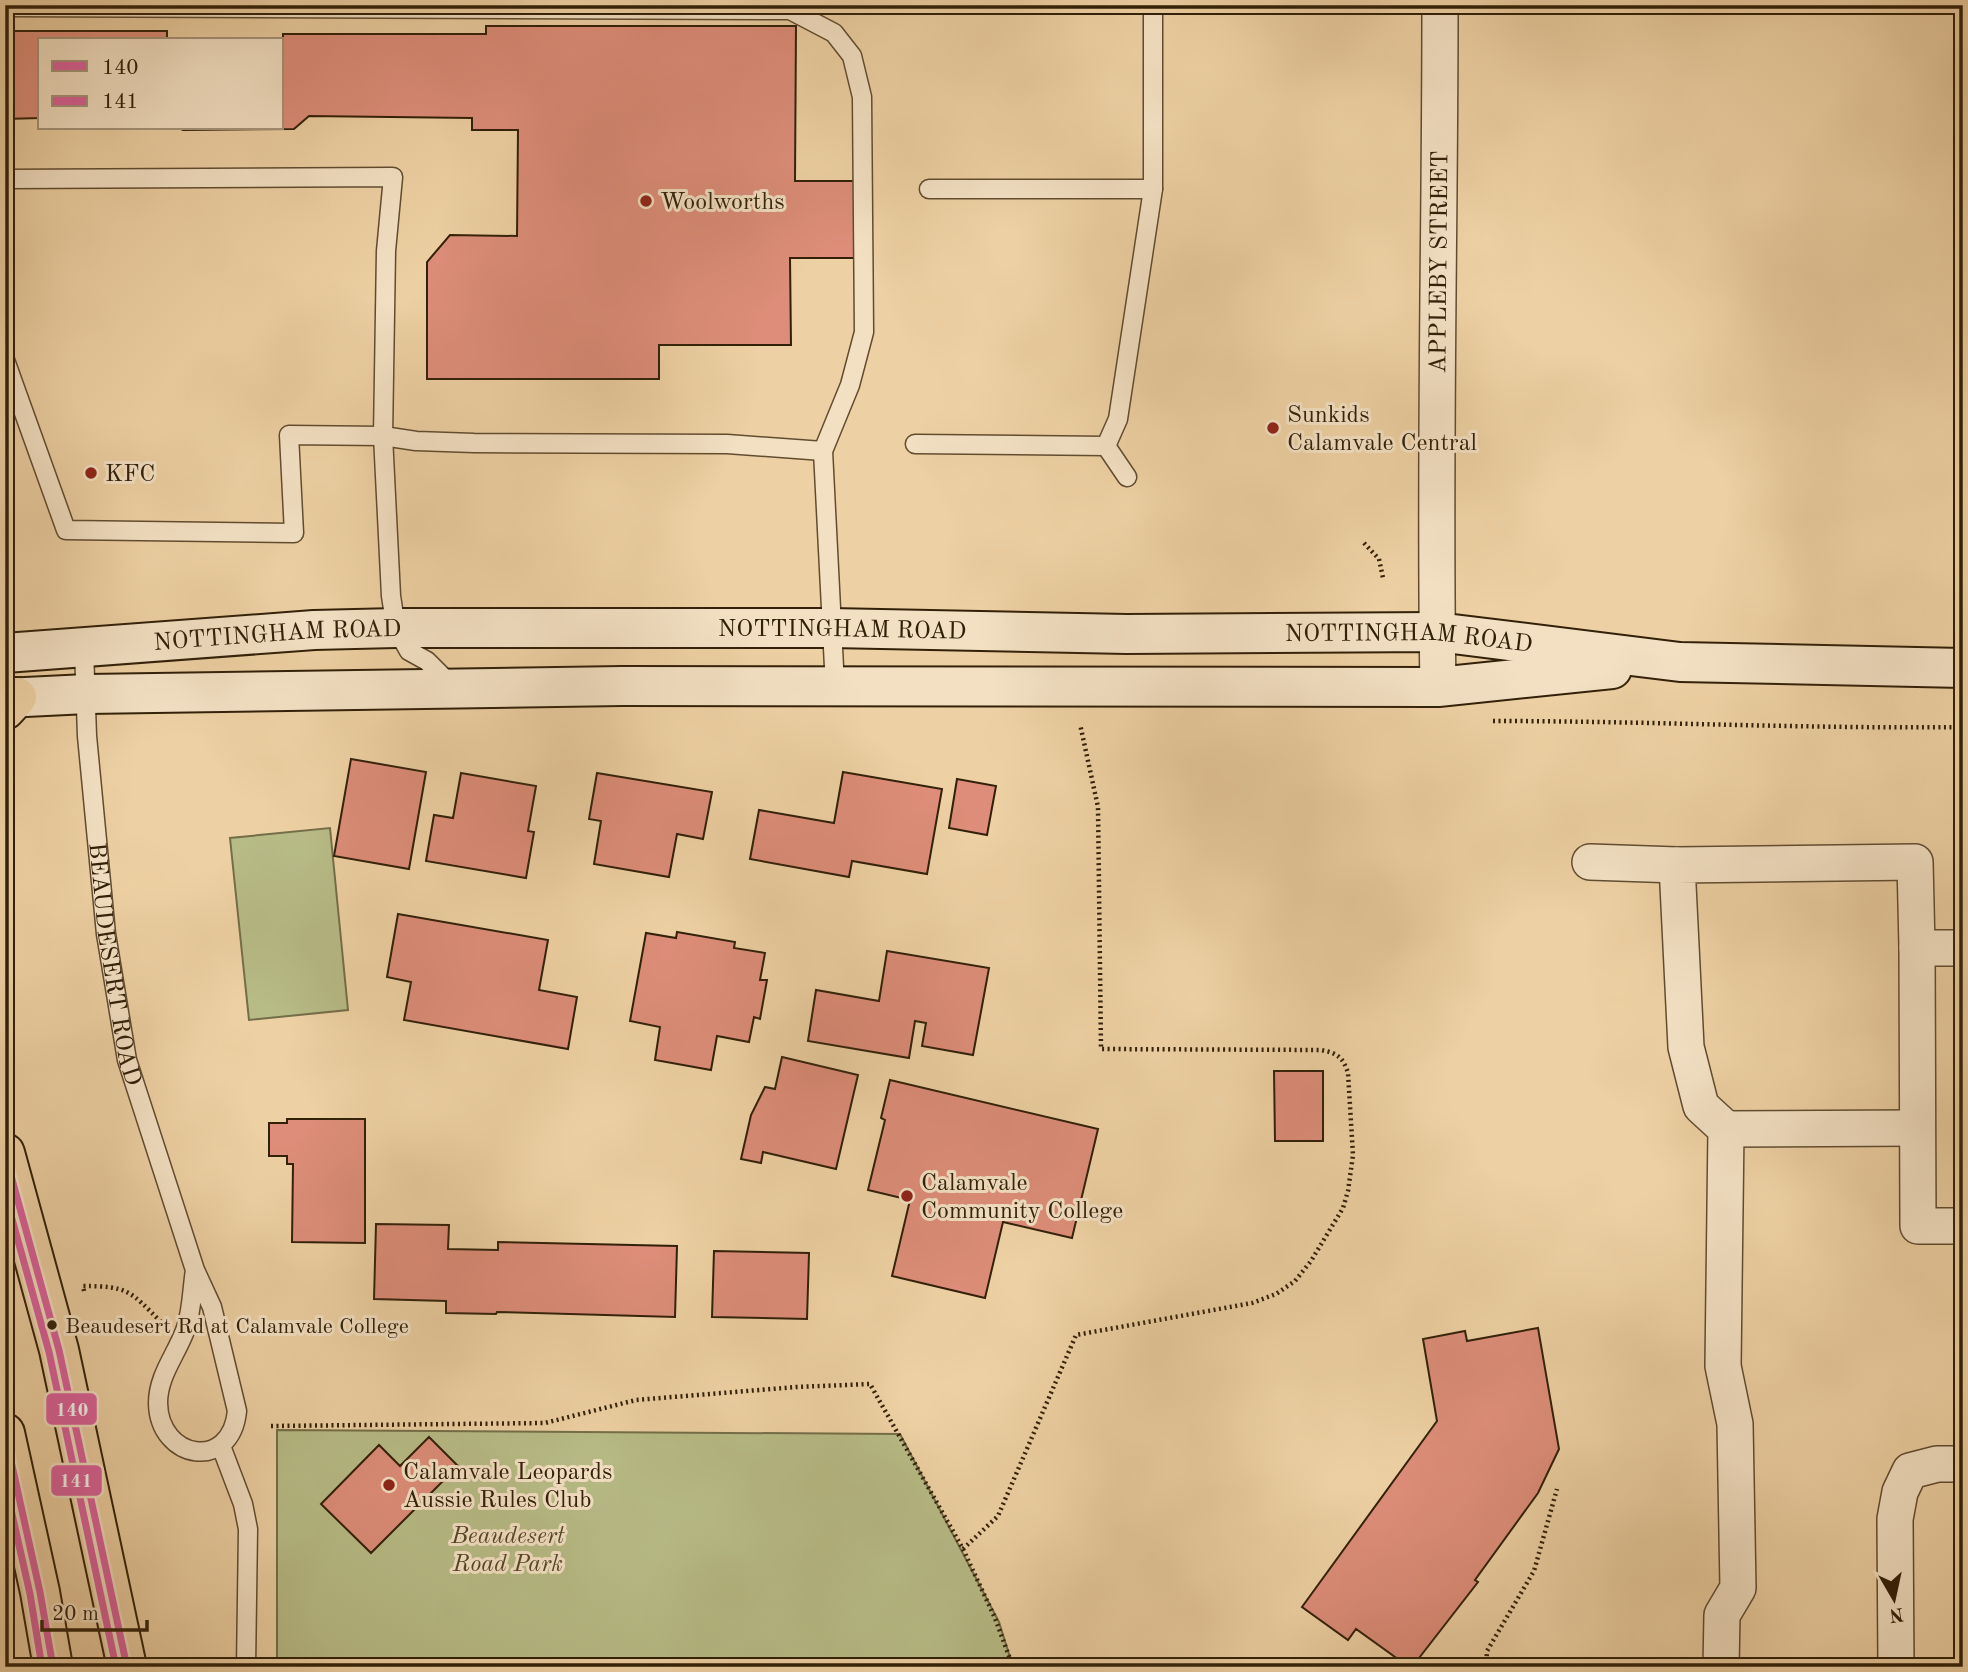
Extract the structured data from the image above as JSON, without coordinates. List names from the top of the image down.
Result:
{
  "streets": {
    "street": ["APPLEBY STREET", "NOTTINGHAM ROAD"],
    "lane": ["BEAUDESERT ROAD"]
  },
  "crossings": [
    ["APPLEBY STREET", "NOTTINGHAM ROAD"],
    ["NOTTINGHAM ROAD", "BEAUDESERT ROAD"]
  ],
  "parks": ["Beaudesert Road Park"],
  "places": [
    "Woolworths",
    "Sunkids Calamvale Central",
    "KFC",
    "Calamvale Community College",
    "Beaudesert Rd at Calamvale College",
    "Calamvale Leopards Aussie Rules Club"
  ],
  "lines": ["transit line 140", "transit line 141"],
  "legend": ["140", "141"],
  "scale_bar": "20 m",
  "north": "bottom"
}
